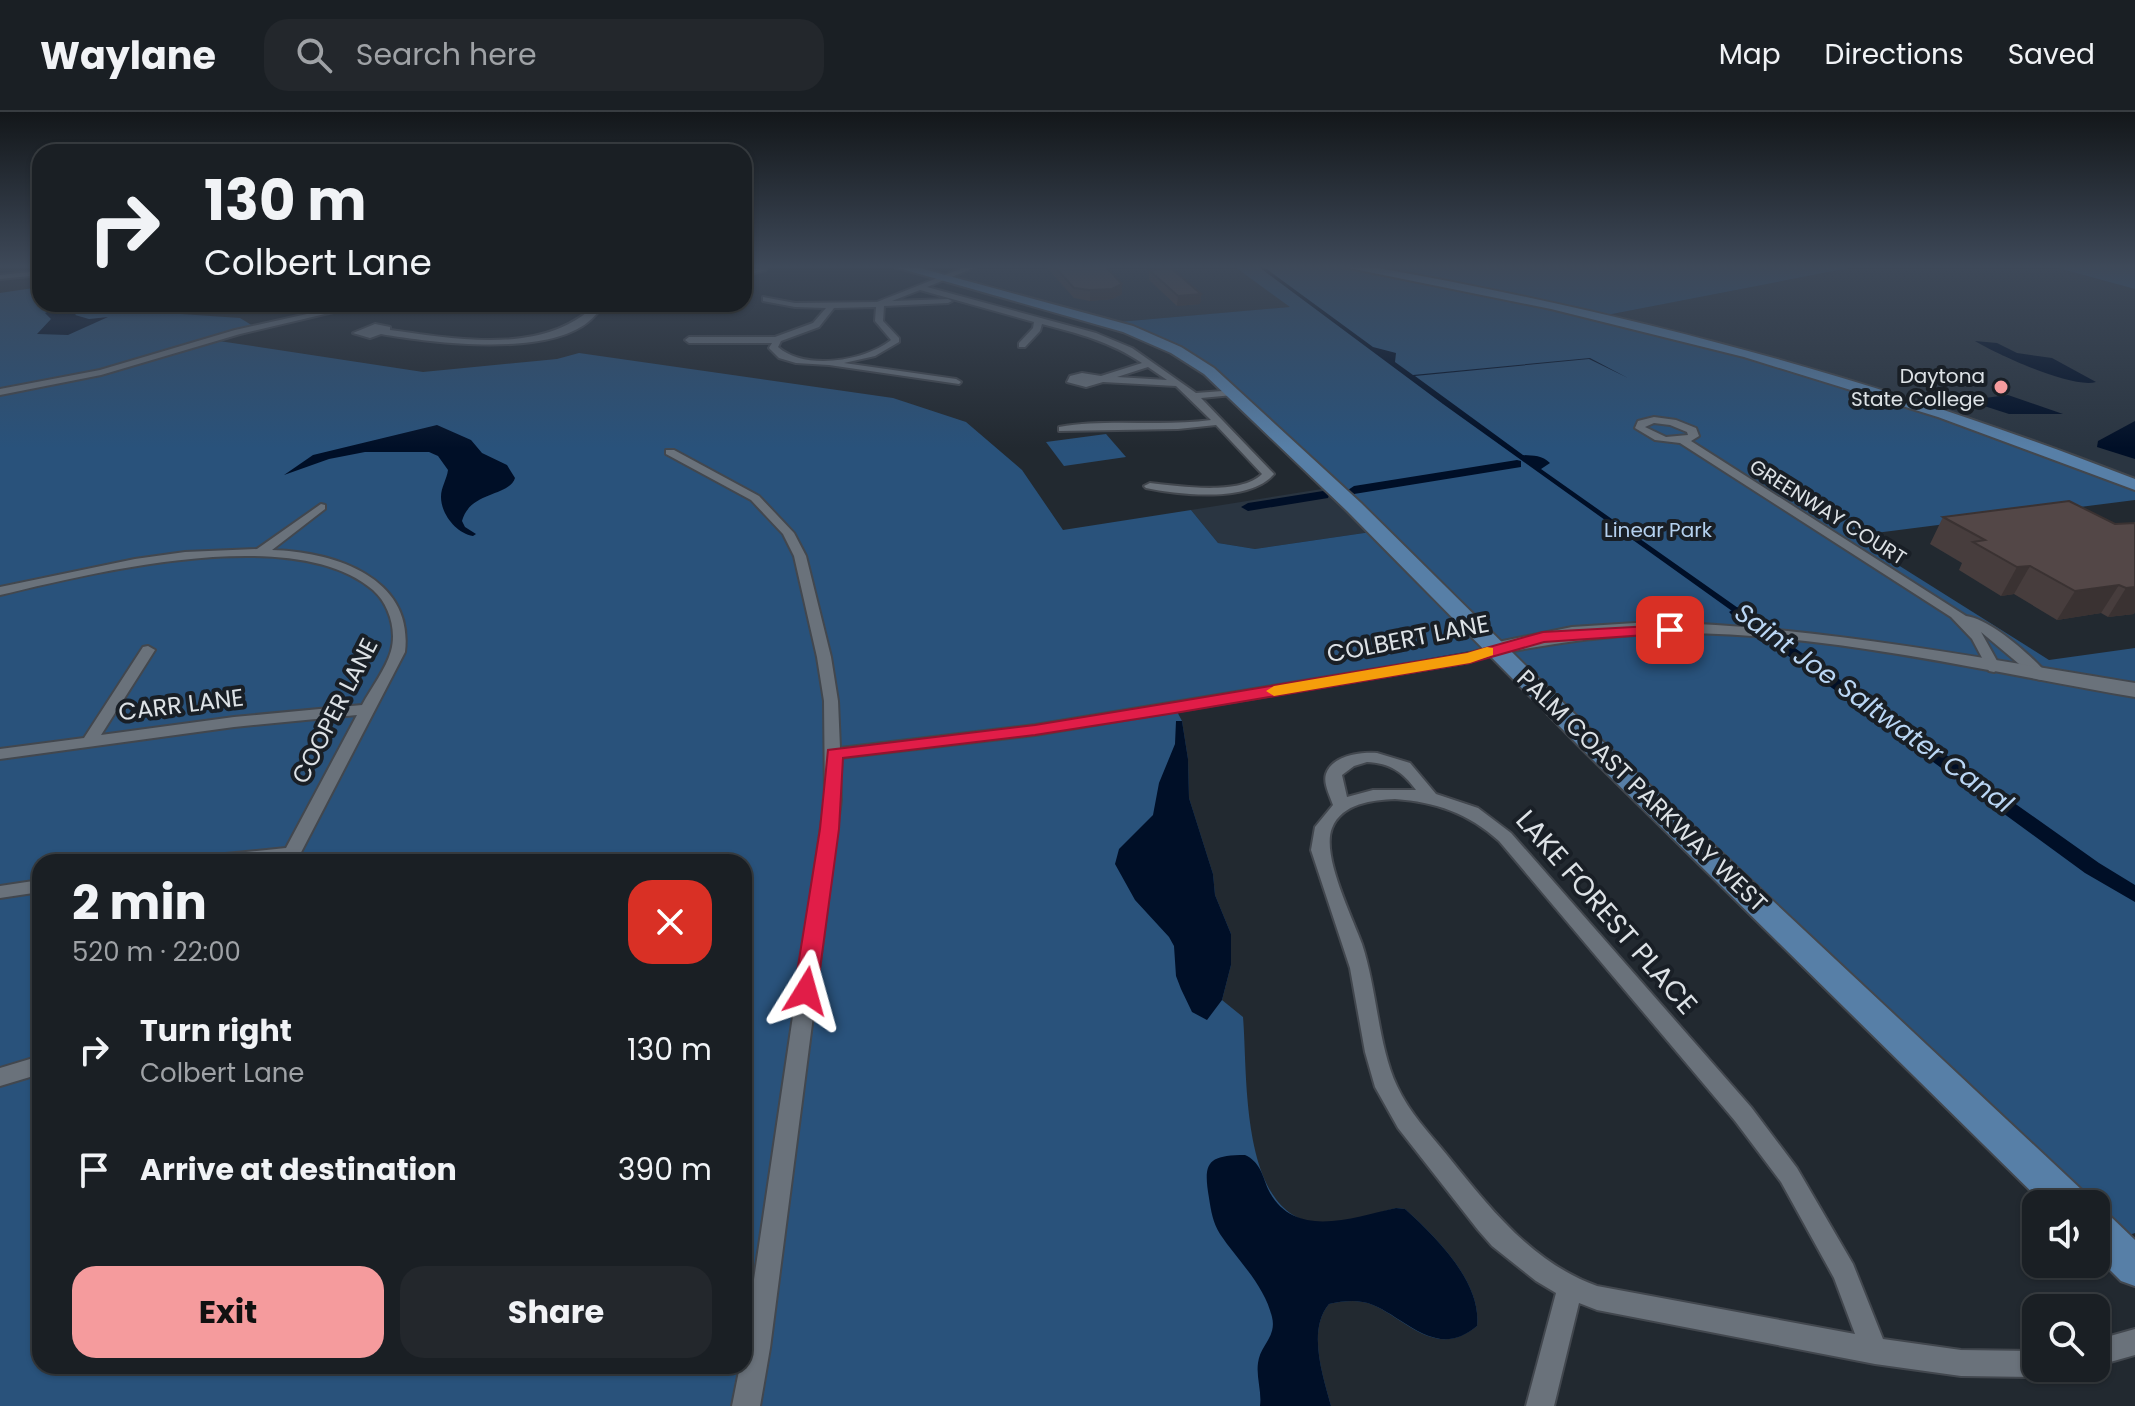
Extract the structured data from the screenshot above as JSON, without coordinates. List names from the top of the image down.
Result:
{
  "streets": {
    "main road": ["PALM COAST PARKWAY WEST"],
    "street": [
      "GREENWAY COURT",
      "COLBERT LANE",
      "CARR LANE",
      "COOPER LANE",
      "LAKE FOREST PLACE"
    ]
  },
  "crossings": [
    ["COLBERT LANE", "PALM COAST PARKWAY WEST"],
    ["CARR LANE", "COOPER LANE"]
  ],
  "water": ["Saint Joe Saltwater Canal"],
  "parks": ["Linear Park"],
  "places": ["Daytona State College"],
  "page": {
    "header": "Waylane",
    "search": "Search here",
    "nav": ["Map", "Directions", "Saved"],
    "turn": ["130 m", "Colbert Lane"],
    "heading": ["2 min", "520 m · 22:00"],
    "list": [
      {
        "name": "Turn right",
        "note": "Colbert Lane",
        "value": "130 m"
      },
      {
        "name": "Arrive at destination",
        "value": "390 m"
      }
    ],
    "buttons": ["Exit", "Share"]
  }
}
